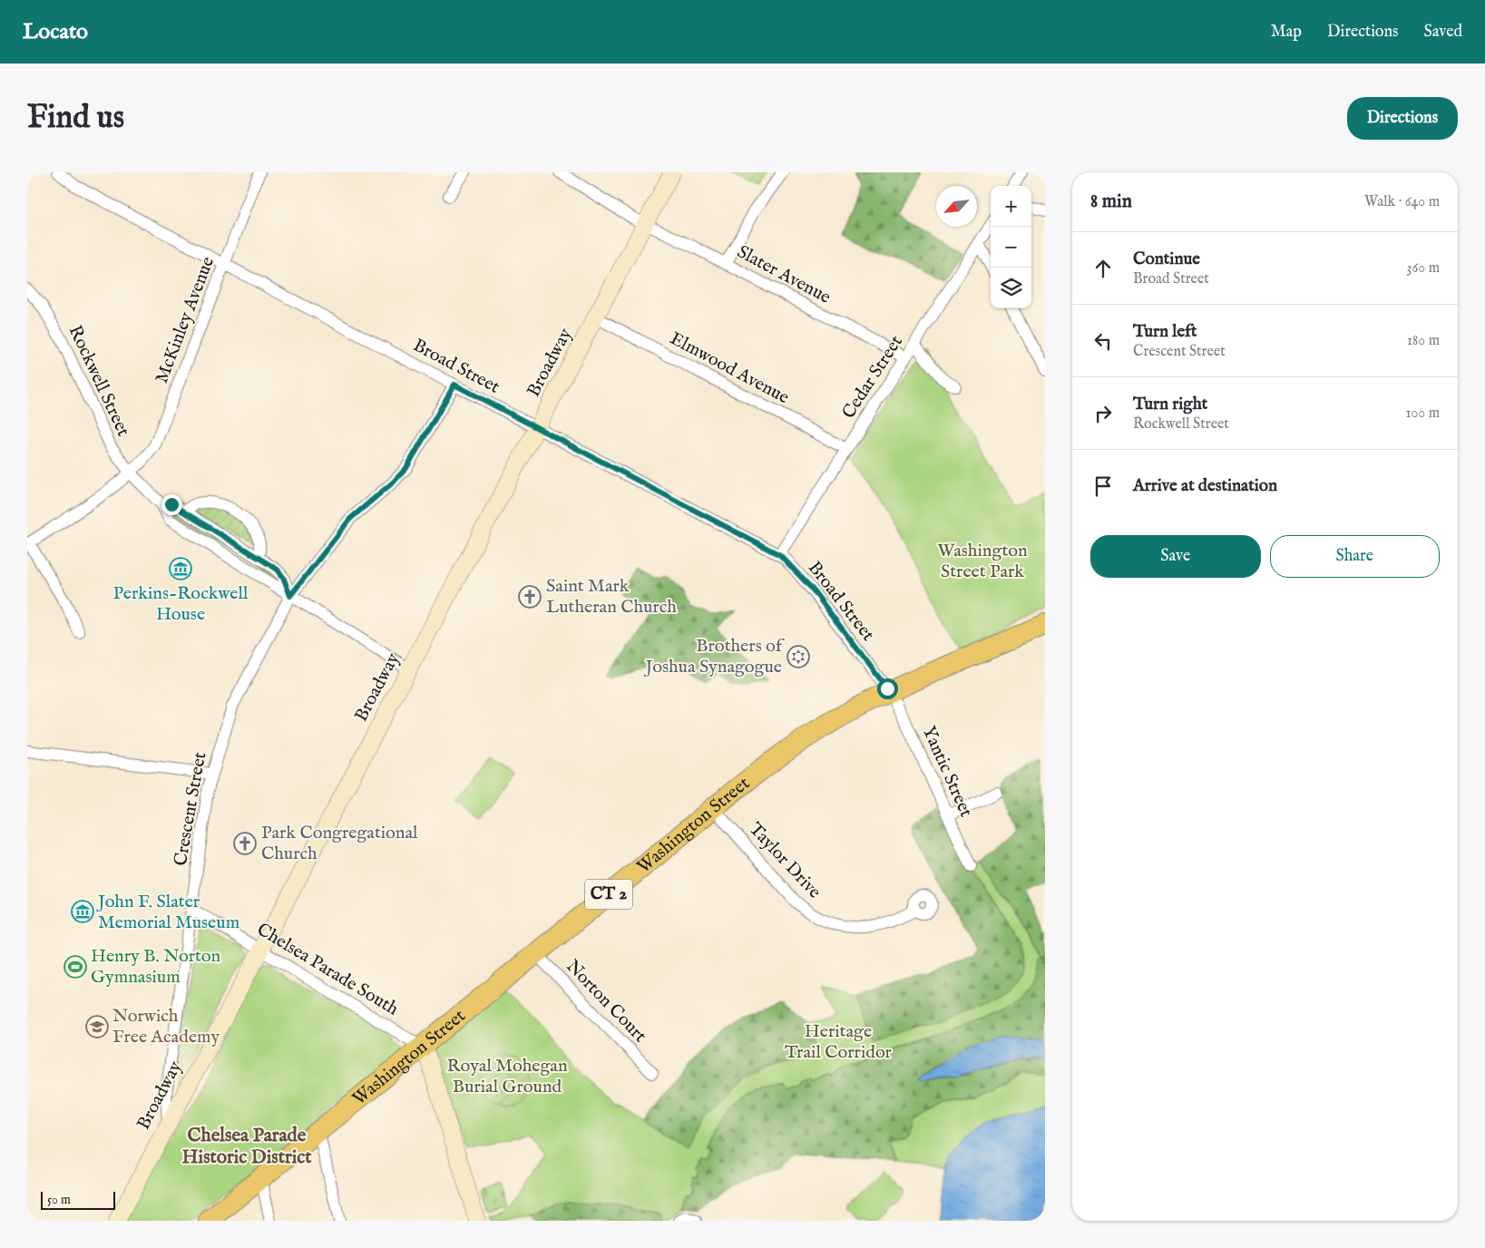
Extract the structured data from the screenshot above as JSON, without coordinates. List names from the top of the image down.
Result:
{
  "streets": {
    "highway": ["Washington Street", "CT 2"],
    "main road": ["Broadway"],
    "street": [
      "Slater Avenue",
      "McKinley Avenue",
      "Broad Street",
      "Elmwood Avenue",
      "Cedar Street",
      "Rockwell Street",
      "Yantic Street",
      "Crescent Street",
      "Taylor Drive",
      "Chelsea Parade South",
      "Norton Court"
    ]
  },
  "crossings": [
    ["Slater Avenue", "Broadway"],
    ["Slater Avenue", "Cedar Street"],
    ["McKinley Avenue", "Broad Street"],
    ["McKinley Avenue", "Rockwell Street"],
    ["Broadway", "Broad Street"],
    ["Broadway", "Elmwood Avenue"],
    ["Broadway", "Rockwell Street"],
    ["Broadway", "Crescent Street"],
    ["Broadway", "Chelsea Parade South"],
    ["Broad Street", "Cedar Street"],
    ["Broad Street", "Yantic Street"],
    ["Broad Street", "Crescent Street"],
    ["Broad Street", "Washington Street"],
    ["Elmwood Avenue", "Cedar Street"],
    ["Rockwell Street", "Crescent Street"],
    ["Yantic Street", "Washington Street"],
    ["Crescent Street", "Chelsea Parade South"],
    ["Washington Street", "Taylor Drive"],
    ["Washington Street", "Chelsea Parade South"],
    ["Washington Street", "Norton Court"]
  ],
  "districts": ["Chelsea Parade Historic District"],
  "parks": ["Washington Street Park", "Heritage Trail Corridor", "Royal Mohegan Burial Ground"],
  "places": {
    "museum": ["Perkins-Rockwell House", "John F. Slater Memorial Museum"],
    "church": ["Saint Mark Lutheran Church", "Park Congregational Church"],
    "synagogue": ["Brothers of Joshua Synagogue"],
    "sports": ["Henry B. Norton Gymnasium"],
    "school or university": ["Norwich Free Academy"]
  },
  "scale_bar": "50 m",
  "north": "bottom left",
  "page": {
    "header": "Locato",
    "nav": ["Map", "Directions", "Saved"],
    "buttons": [
      "Directions",
      ["Save", "Share"]
    ],
    "title": "Find us",
    "heading": ["8 min", "Walk · 640 m"],
    "map_buttons": ["+", "−"],
    "list": [
      ["Continue", "Broad Street", "360 m"],
      ["Turn left", "Crescent Street", "180 m"],
      ["Turn right", "Rockwell Street", "100 m"],
      "Arrive at destination"
    ],
    "scale": "50 m"
  }
}
